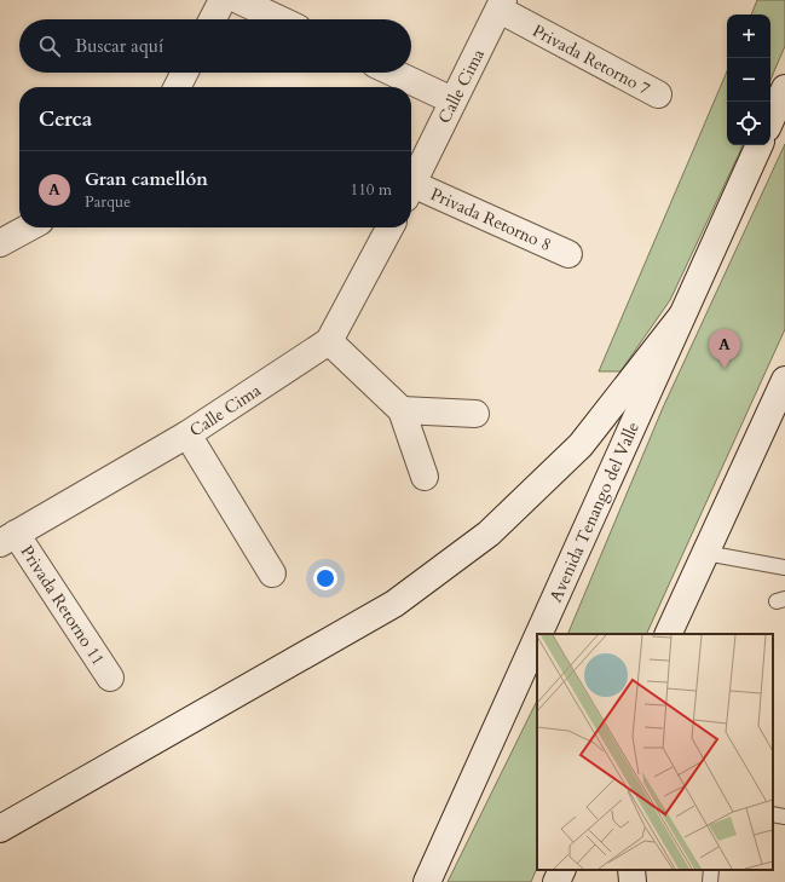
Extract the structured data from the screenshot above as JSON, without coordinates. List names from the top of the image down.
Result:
{
  "streets": {
    "main road": [
      "Privada Retorno 7",
      "Calle Cima",
      "Privada Retorno 8",
      "Avenida Tenango del Valle",
      "Privada Retorno 11"
    ]
  },
  "crossings": [
    ["Privada Retorno 7", "Calle Cima"],
    ["Calle Cima", "Privada Retorno 11"]
  ],
  "page": {
    "map_buttons": ["+", "−"],
    "search": "Buscar aquí",
    "heading": "Cerca",
    "list": [
      {
        "mark": "A",
        "name": "Gran camellón",
        "note": "Parque",
        "value": "110 m"
      }
    ],
    "pins": "A"
  }
}
